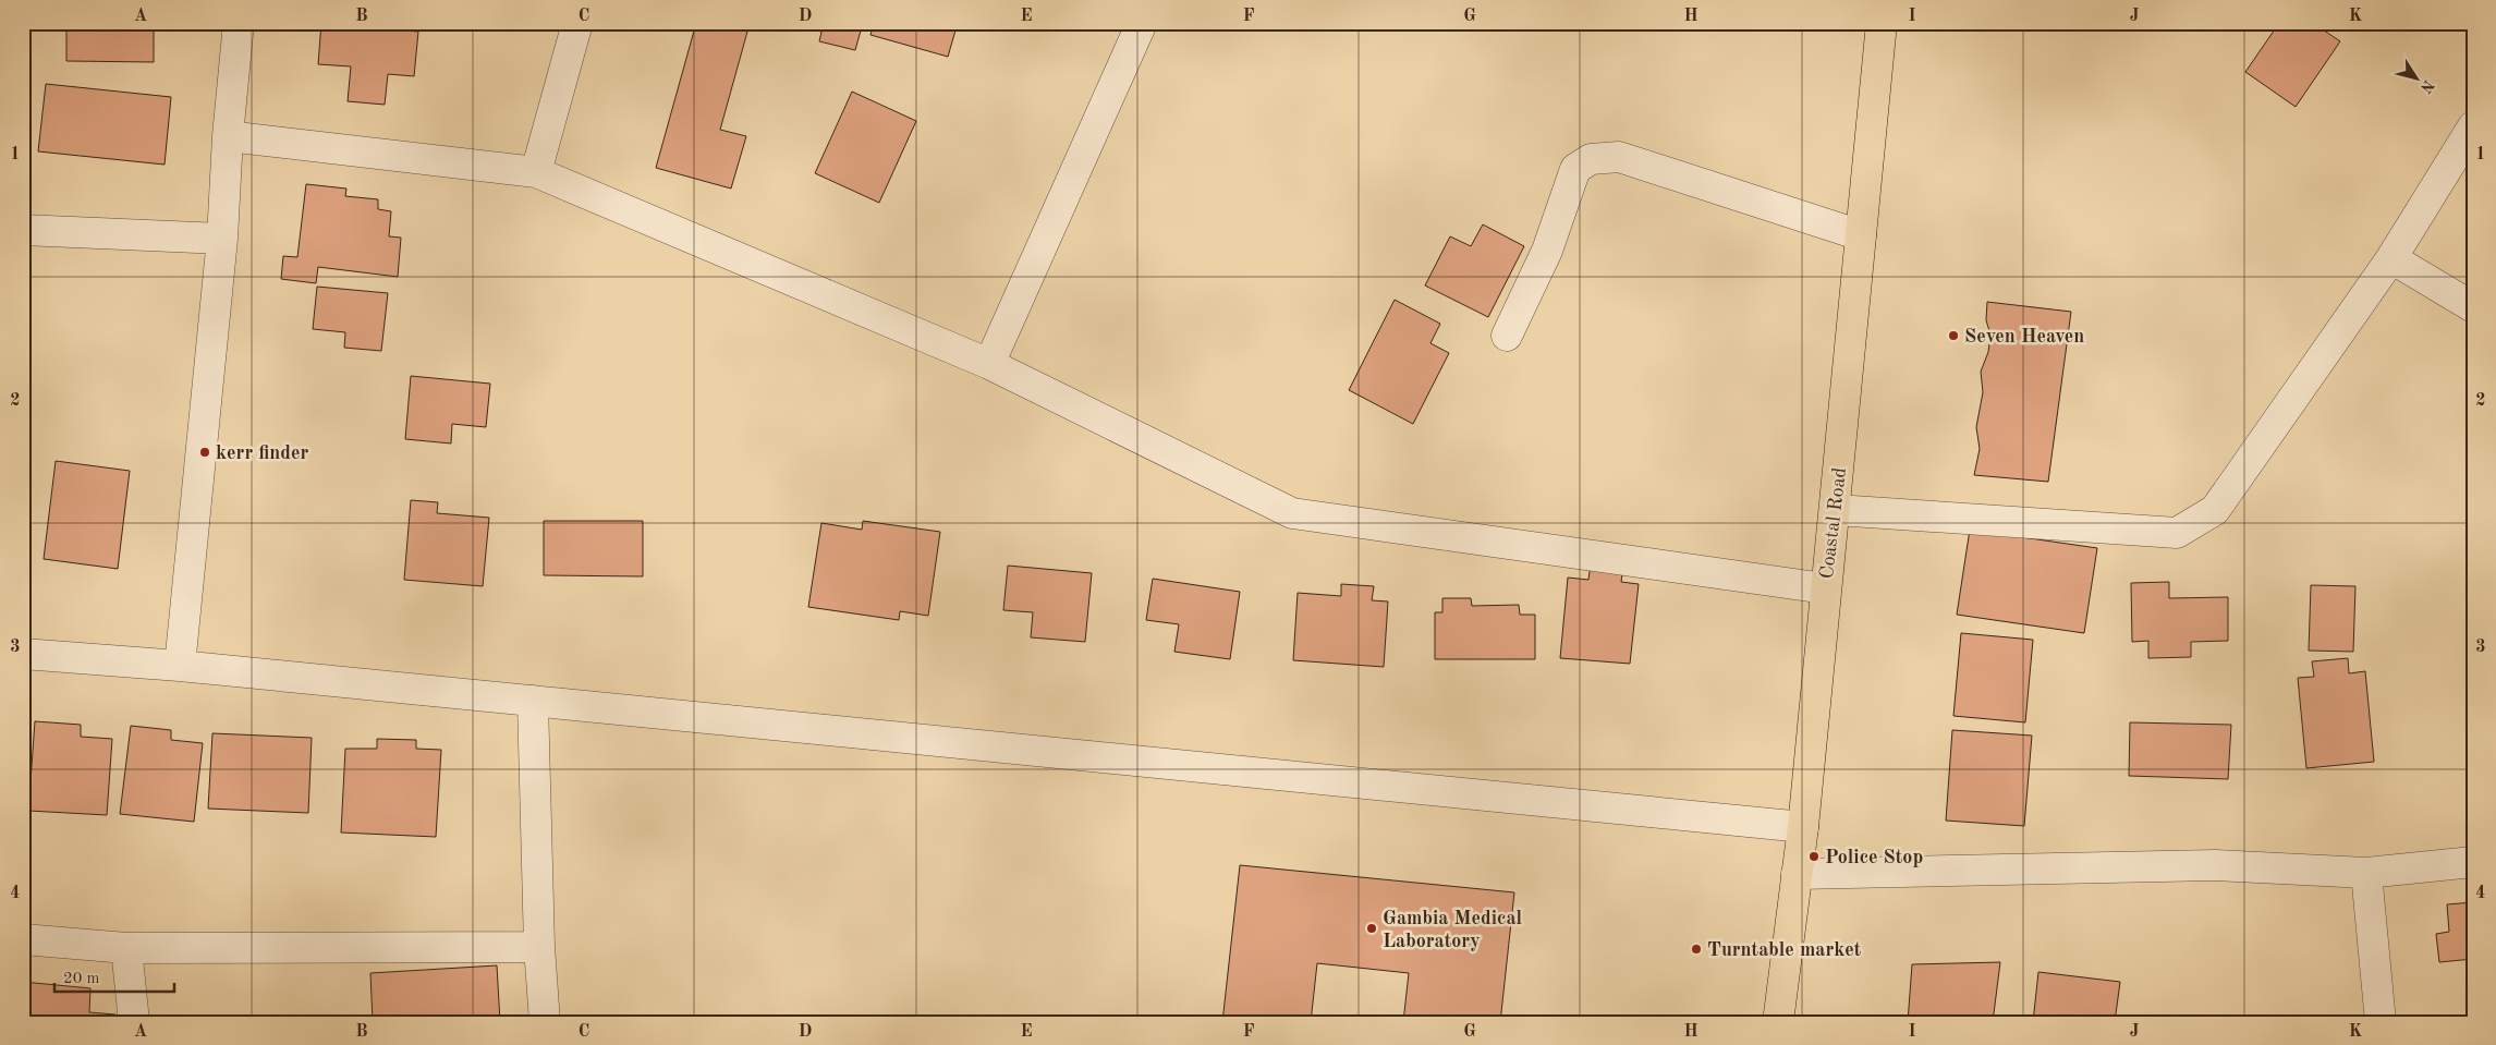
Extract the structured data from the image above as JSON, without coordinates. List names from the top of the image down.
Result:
{
  "streets": {
    "main road": ["Coastal Road"]
  },
  "places": [
    "Seven Heaven",
    "kerr finder",
    "Police Stop",
    "Gambia Medical Laboratory",
    "Turntable market"
  ],
  "scale_bar": "20 m",
  "north": "bottom right",
  "grid": {
    "columns": [
      "A",
      "B",
      "C",
      "D",
      "E",
      "F",
      "G",
      "H",
      "I",
      "J",
      "K"
    ],
    "rows": [
      "1",
      "2",
      "3",
      "4"
    ]
  }
}
